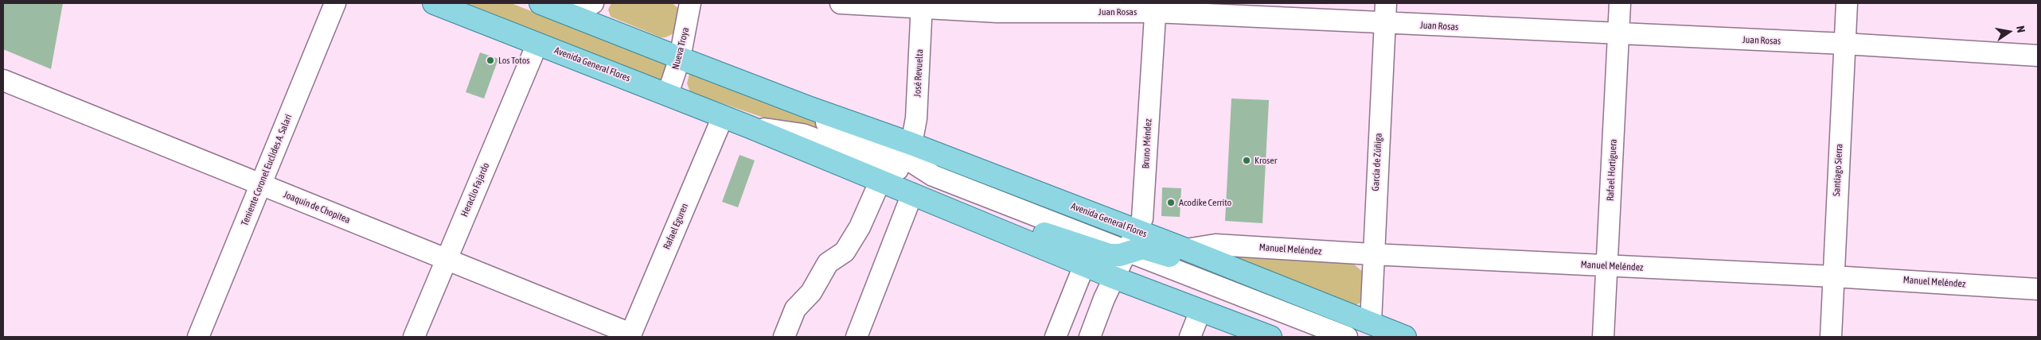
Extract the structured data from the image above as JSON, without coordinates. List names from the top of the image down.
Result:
{
  "streets": {
    "main road": ["Avenida General Flores"],
    "street": [
      "Juan Rosas",
      "Nueva Troya",
      "José Revuelta",
      "Bruno Méndez",
      "García de Zúñiga",
      "Teniente Coronel Euclides A. Salari",
      "Rafael Hortiguera",
      "Santiago Sierra",
      "Heraclio Fajardo",
      "Joaquín de Chopitea",
      "Rafael Eguren",
      "Manuel Meléndez"
    ]
  },
  "crossings": [
    ["Juan Rosas", "José Revuelta"],
    ["Juan Rosas", "Bruno Méndez"],
    ["Juan Rosas", "García de Zúñiga"],
    ["Juan Rosas", "Rafael Hortiguera"],
    ["Juan Rosas", "Santiago Sierra"],
    ["Nueva Troya", "Avenida General Flores"],
    ["Avenida General Flores", "José Revuelta"],
    ["Avenida General Flores", "Bruno Méndez"],
    ["Avenida General Flores", "García de Zúñiga"],
    ["Avenida General Flores", "Heraclio Fajardo"],
    ["Avenida General Flores", "Rafael Eguren"],
    ["Avenida General Flores", "Manuel Meléndez"],
    ["García de Zúñiga", "Manuel Meléndez"],
    ["Teniente Coronel Euclides A. Salari", "Joaquín de Chopitea"],
    ["Rafael Hortiguera", "Manuel Meléndez"],
    ["Santiago Sierra", "Manuel Meléndez"],
    ["Heraclio Fajardo", "Joaquín de Chopitea"],
    ["Joaquín de Chopitea", "Rafael Eguren"]
  ],
  "places": ["Los Totos", "Kroser", "Acodike Cerrito"],
  "north": "right"
}
